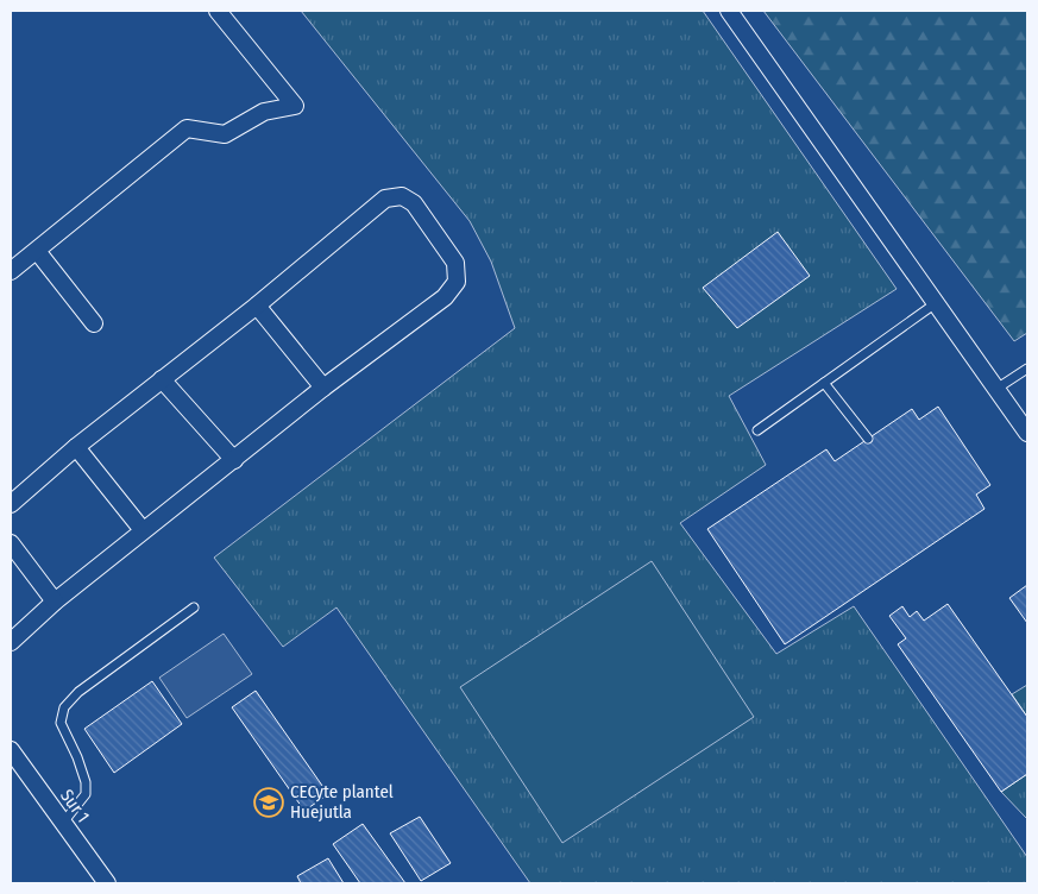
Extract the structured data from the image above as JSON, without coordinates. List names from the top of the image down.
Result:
{
  "streets": {
    "street": ["Sur 1"]
  },
  "places": {
    "school or university": ["CECyte plantel Huejutla"]
  }
}
